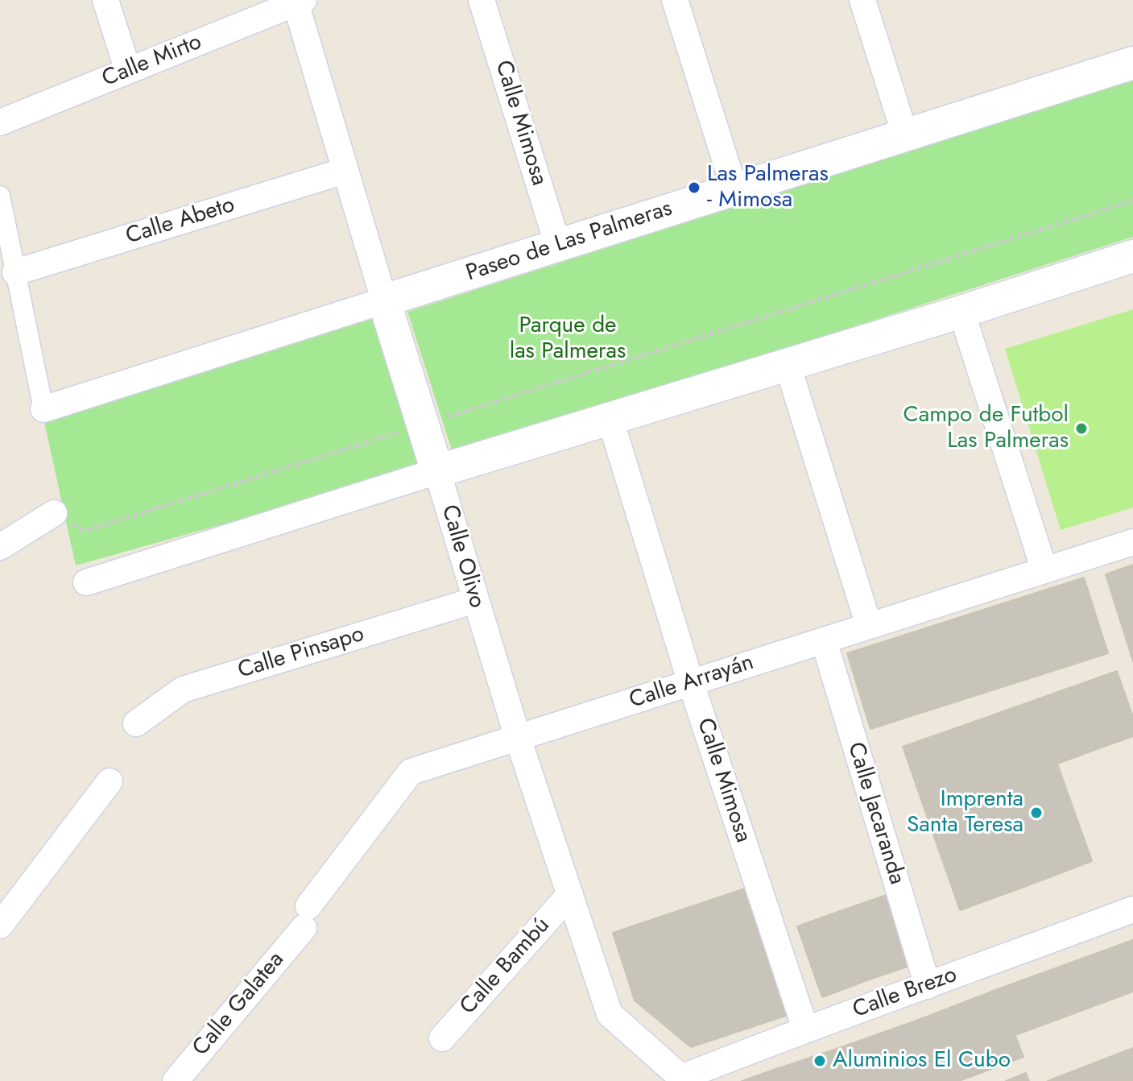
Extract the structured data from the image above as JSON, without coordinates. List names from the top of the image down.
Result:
{
  "streets": {
    "street": [
      "Calle Mirto",
      "Calle Mimosa",
      "Calle Abeto",
      "Paseo de Las Palmeras",
      "Calle Olivo",
      "Calle Pinsapo",
      "Calle Arrayán",
      "Calle Jacaranda",
      "Calle Bambú",
      "Calle Brezo",
      "Calle Galatea"
    ]
  },
  "crossings": [
    ["Calle Mirto", "Calle Olivo"],
    ["Calle Mimosa", "Paseo de Las Palmeras"],
    ["Calle Mimosa", "Calle Arrayán"],
    ["Calle Mimosa", "Calle Brezo"],
    ["Calle Abeto", "Calle Olivo"],
    ["Paseo de Las Palmeras", "Calle Olivo"],
    ["Calle Olivo", "Calle Pinsapo"],
    ["Calle Olivo", "Calle Arrayán"],
    ["Calle Olivo", "Calle Bambú"],
    ["Calle Olivo", "Calle Brezo"],
    ["Calle Arrayán", "Calle Jacaranda"],
    ["Calle Arrayán", "Calle Galatea"],
    ["Calle Jacaranda", "Calle Brezo"]
  ],
  "parks": ["Parque de las Palmeras"],
  "places": [
    "Las Palmeras - Mimosa",
    "Campo de Futbol Las Palmeras",
    "Imprenta Santa Teresa",
    "Aluminios El Cubo"
  ]
}
